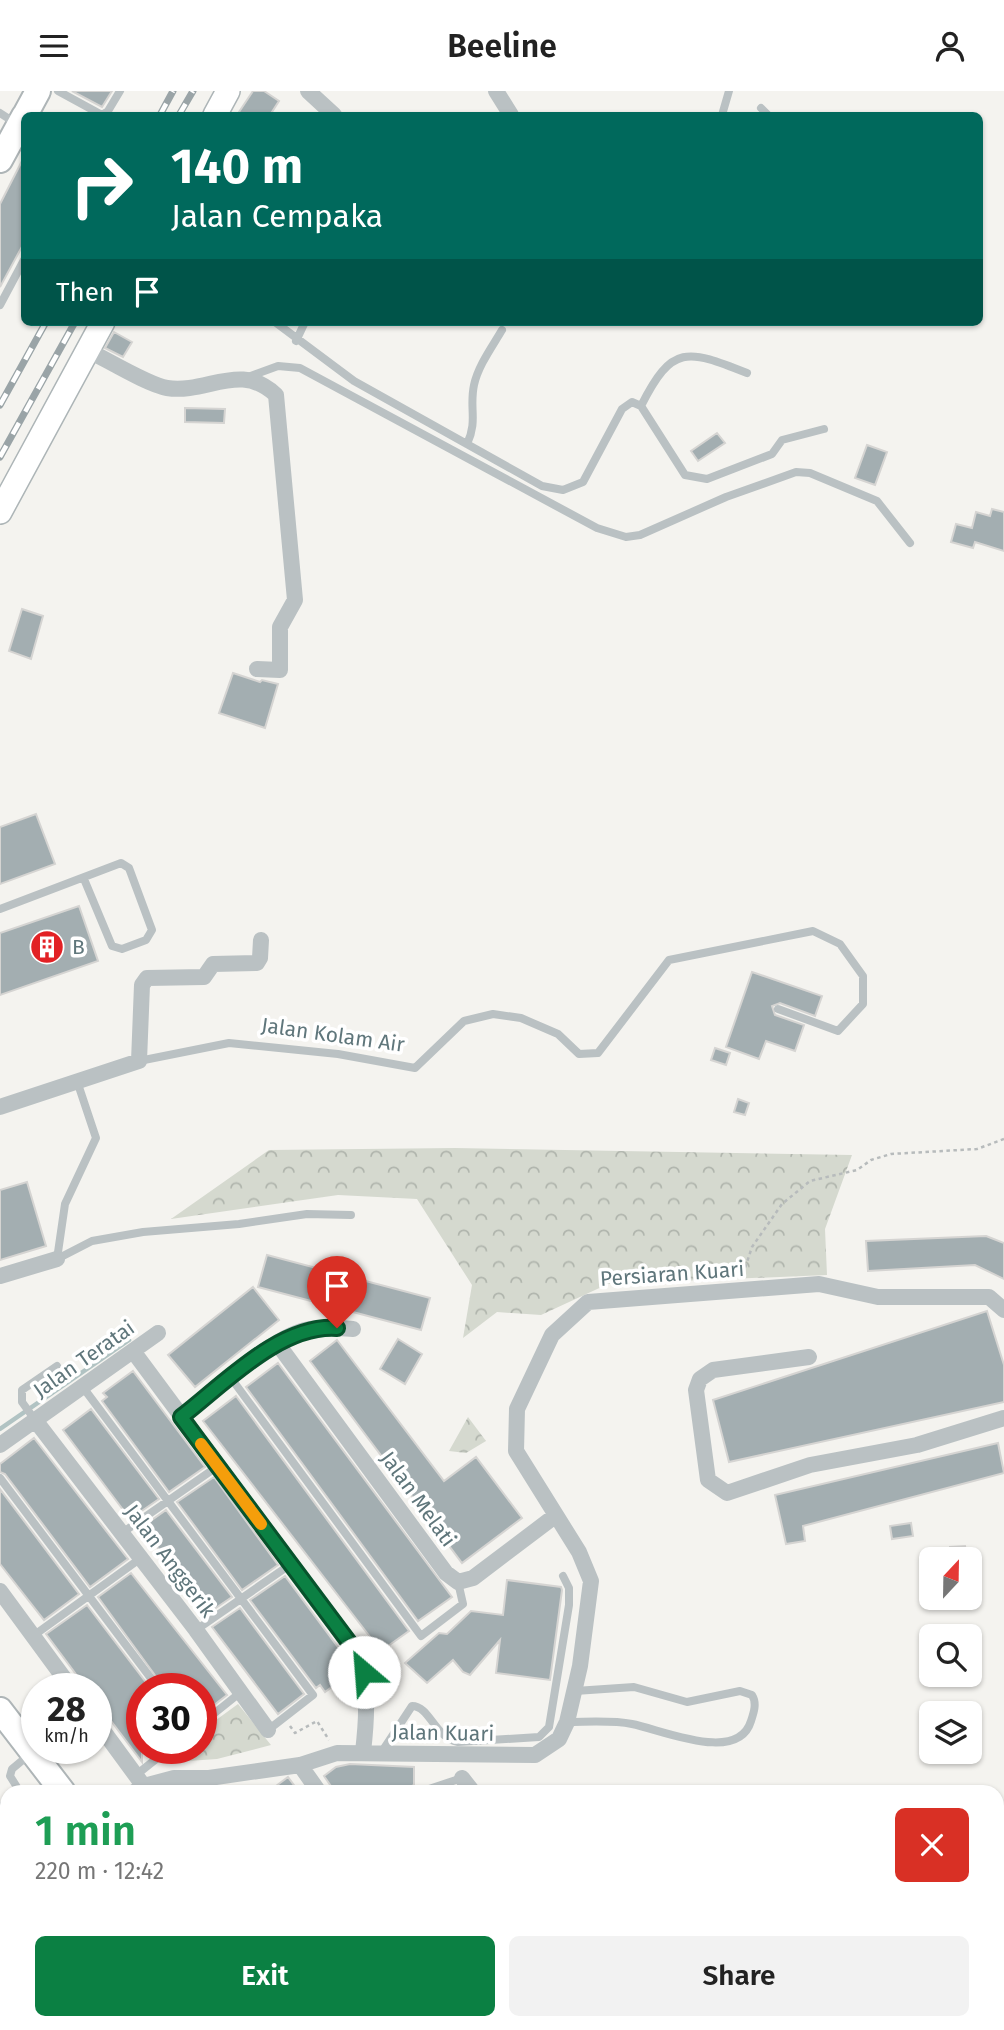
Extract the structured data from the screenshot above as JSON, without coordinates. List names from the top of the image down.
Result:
{
  "streets": {
    "street": [
      "Jalan Kolam Air",
      "Persiaran Kuari",
      "Jalan Teratai",
      "Jalan Melati",
      "Jalan Anggerik",
      "Jalan Kuari"
    ]
  },
  "crossings": [
    ["Persiaran Kuari", "Jalan Kuari"],
    ["Jalan Teratai", "Jalan Anggerik"]
  ],
  "places": {
    "building": ["B"]
  },
  "north": "top",
  "page": {
    "header": "Beeline",
    "turn": ["140 m", "Jalan Cempaka"],
    "then": "Then",
    "speed": "28 km/h",
    "limit": "30",
    "heading": ["1 min", "220 m · 12:42"],
    "buttons": ["Exit", "Share"]
  }
}
